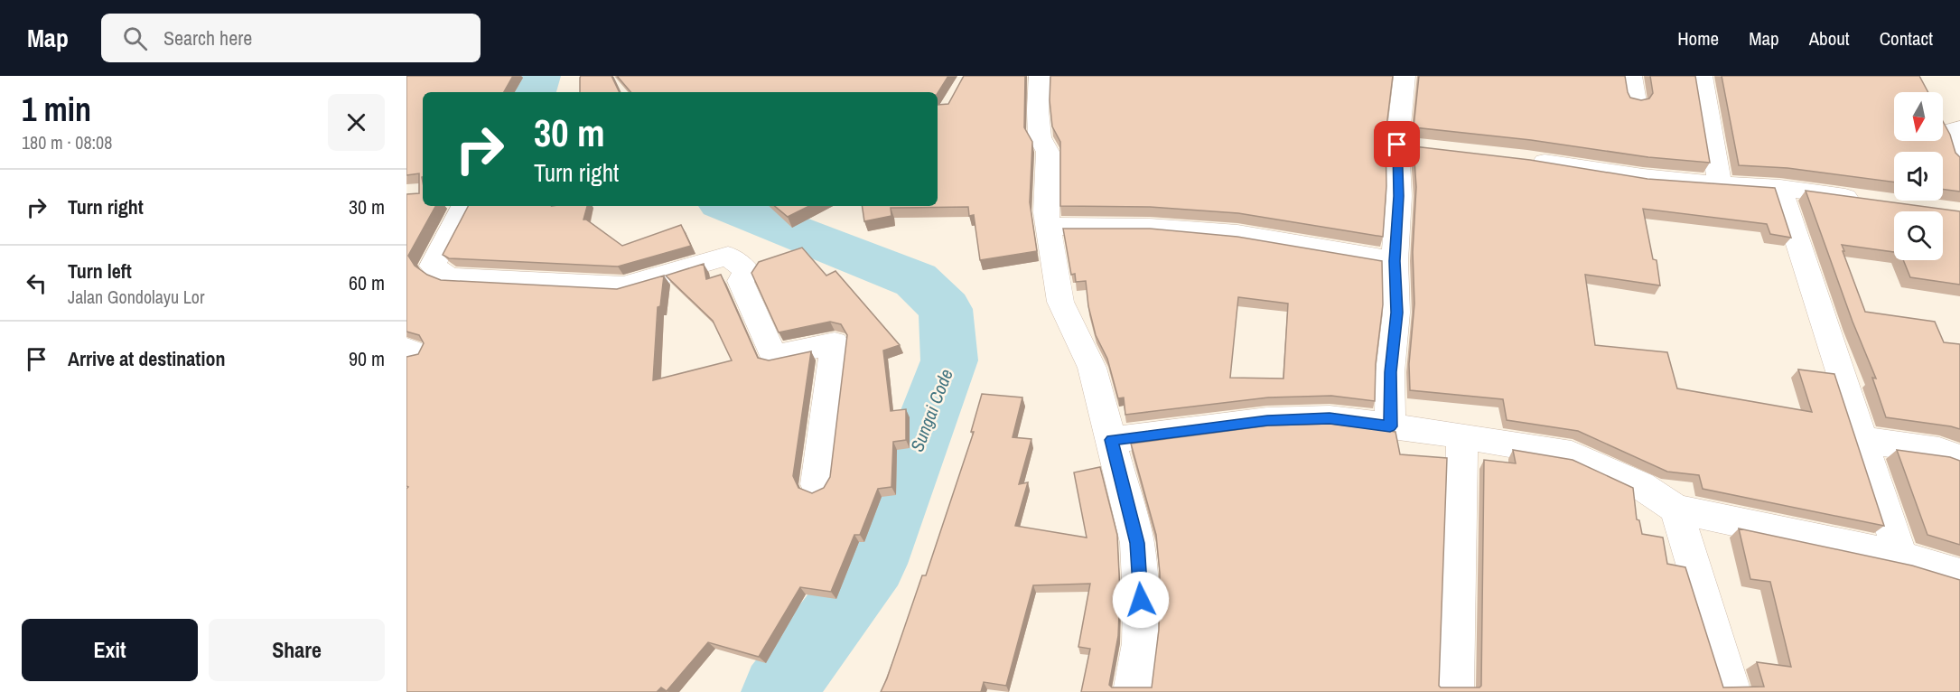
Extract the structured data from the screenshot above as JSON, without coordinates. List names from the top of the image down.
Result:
{
  "water": ["Sungai Code"],
  "north": "bottom",
  "page": {
    "header": "Map",
    "search": "Search here",
    "nav": [
      "Home",
      "Map",
      "About",
      "Contact"
    ],
    "heading": ["1 min", "180 m · 08:08"],
    "turn": ["30 m", "Turn right"],
    "list": [
      {
        "name": "Turn right",
        "value": "30 m"
      },
      {
        "name": "Turn left",
        "note": "Jalan Gondolayu Lor",
        "value": "60 m"
      },
      {
        "name": "Arrive at destination",
        "value": "90 m"
      }
    ],
    "buttons": ["Exit", "Share"]
  }
}
